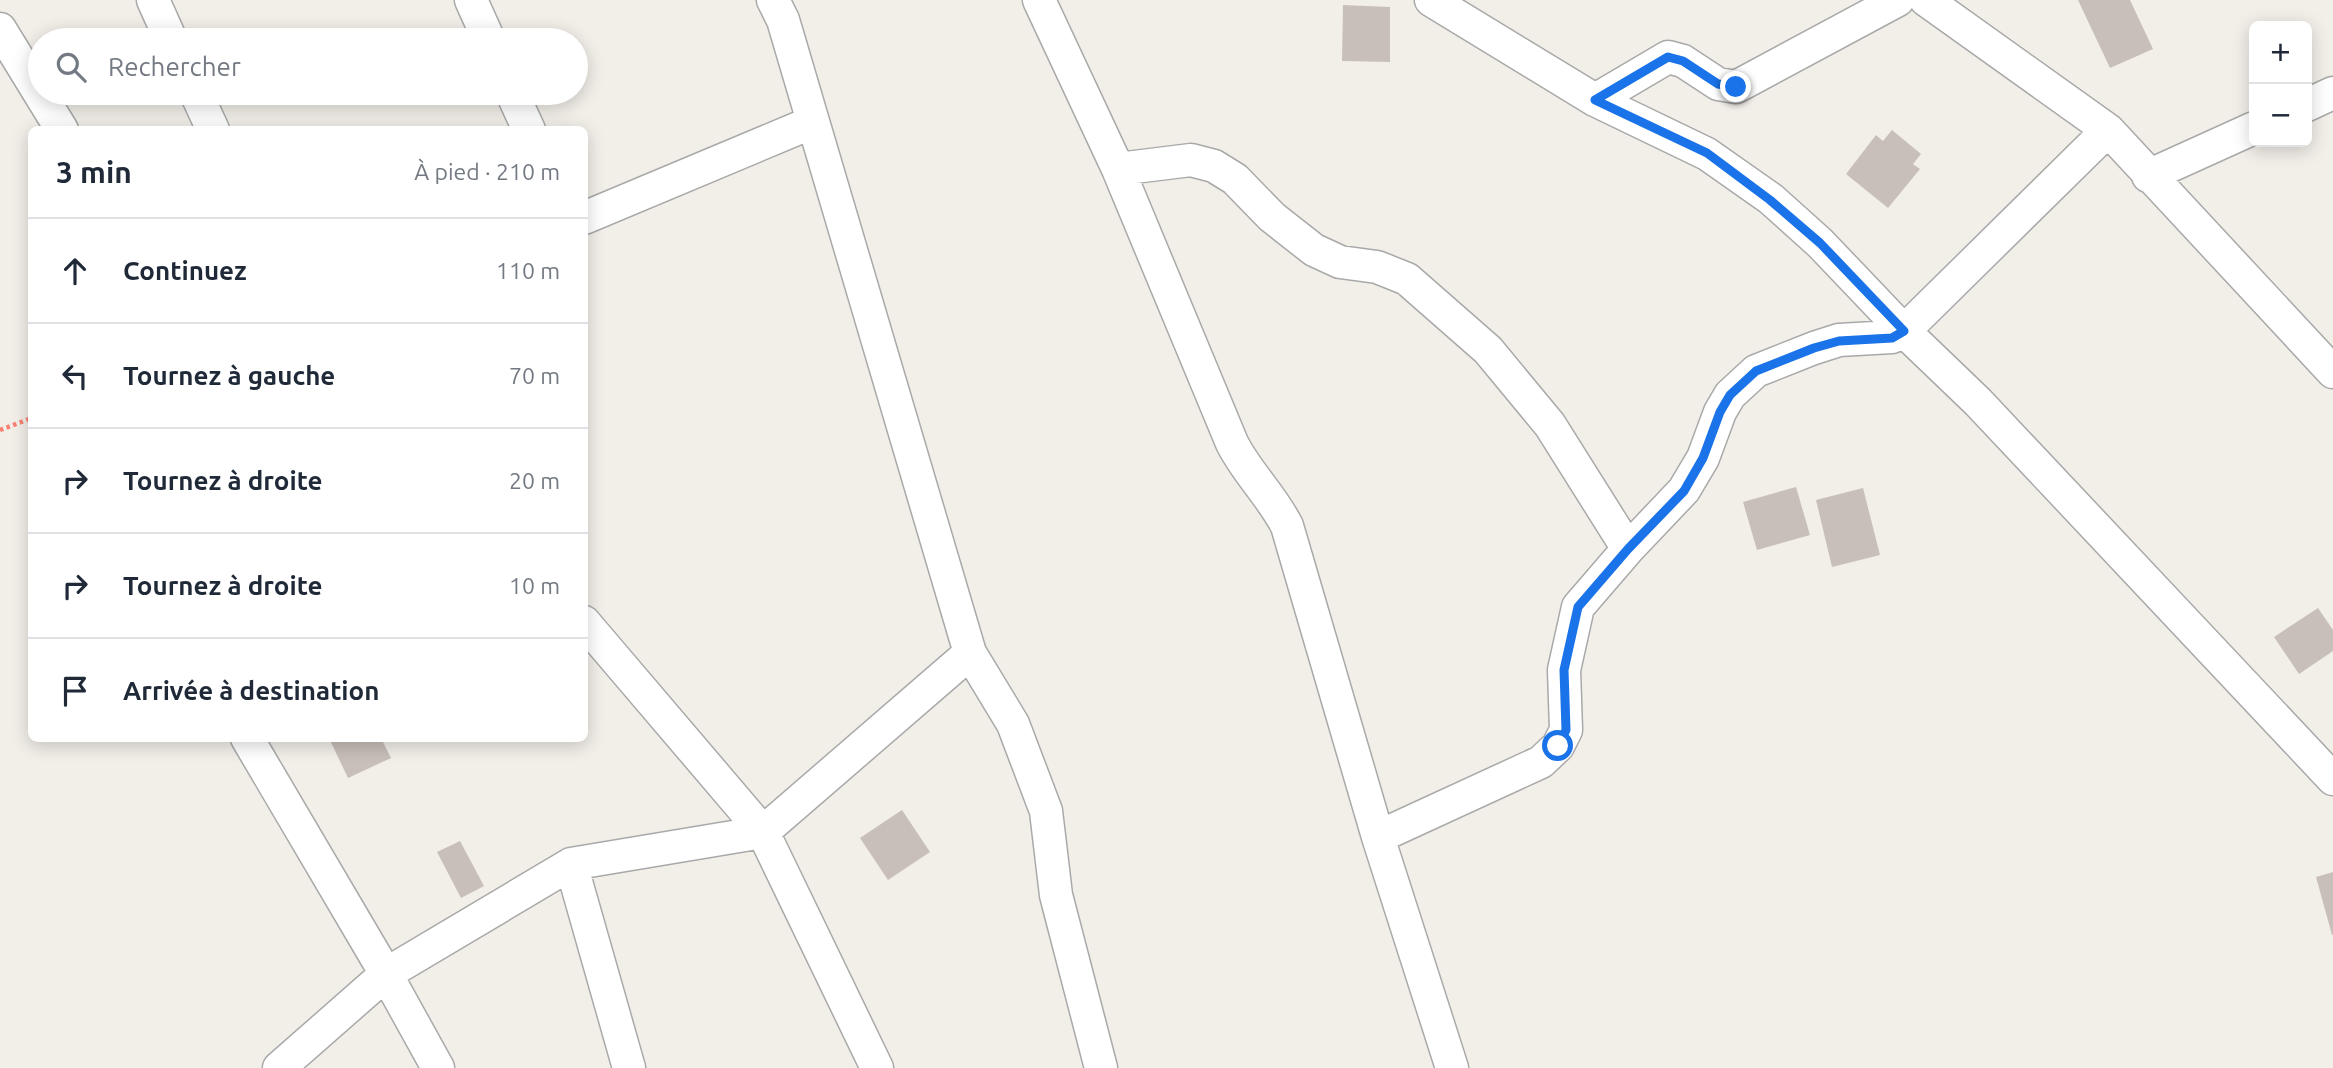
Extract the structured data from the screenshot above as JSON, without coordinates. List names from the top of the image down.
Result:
{
  "page": {
    "map_buttons": ["+", "−"],
    "search": "Rechercher",
    "heading": ["3 min", "À pied · 210 m"],
    "list": [
      ["Continuez", "110 m"],
      ["Tournez à gauche", "70 m"],
      ["Tournez à droite", "20 m"],
      ["Tournez à droite", "10 m"],
      "Arrivée à destination"
    ]
  }
}
